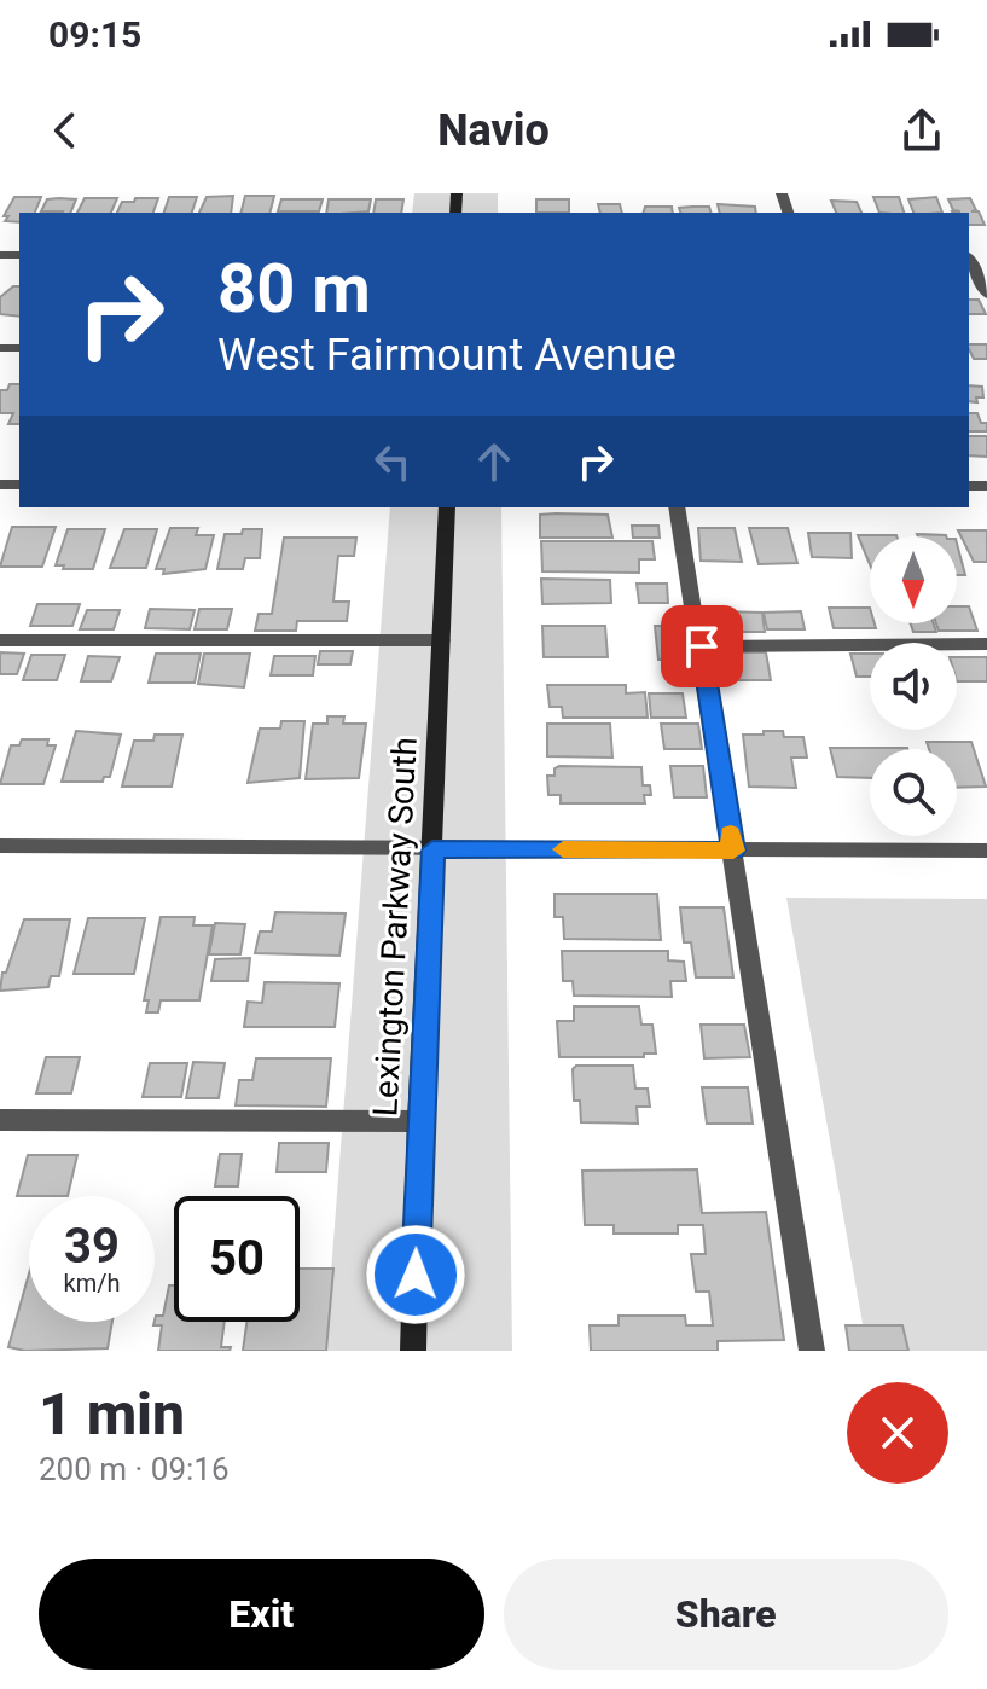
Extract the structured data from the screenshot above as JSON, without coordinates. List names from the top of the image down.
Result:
{
  "streets": {
    "main road": ["Lexington Parkway South"]
  },
  "north": "bottom",
  "page": {
    "status": "09:15",
    "header": "Navio",
    "turn": ["80 m", "West Fairmount Avenue"],
    "speed": "39 km/h",
    "limit": "50",
    "heading": ["1 min", "200 m · 09:16"],
    "buttons": ["Exit", "Share"]
  }
}
